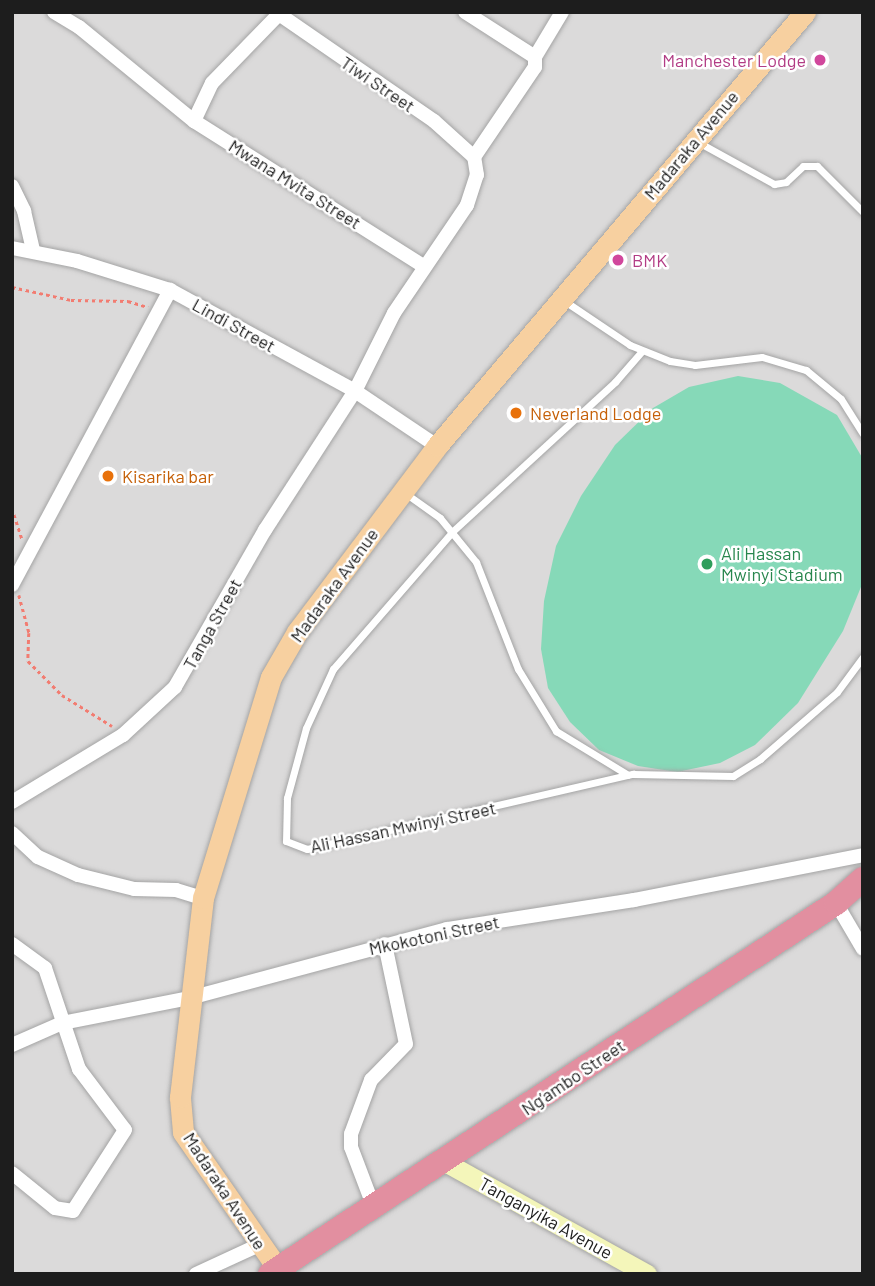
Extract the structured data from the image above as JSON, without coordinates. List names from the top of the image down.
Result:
{
  "streets": {
    "highway": ["Ng’ambo Street"],
    "main road": ["Madaraka Avenue", "Tanganyika Avenue"],
    "street": [
      "Tiwi Street",
      "Mwana Mvita Street",
      "Lindi Street",
      "Tanga Street",
      "Mkokotoni Street"
    ],
    "lane": ["Ali Hassan Mwinyi Street"]
  },
  "crossings": [
    ["Tiwi Street", "Mwana Mvita Street"],
    ["Madaraka Avenue", "Lindi Street"],
    ["Madaraka Avenue", "Ali Hassan Mwinyi Street"],
    ["Madaraka Avenue", "Mkokotoni Street"],
    ["Madaraka Avenue", "Ng’ambo Street"],
    ["Lindi Street", "Tanga Street"],
    ["Ng’ambo Street", "Tanganyika Avenue"]
  ],
  "places": [
    "Manchester Lodge",
    "BMK",
    "Neverland Lodge",
    "Kisarika bar",
    "Ali Hassan Mwinyi Stadium"
  ]
}
